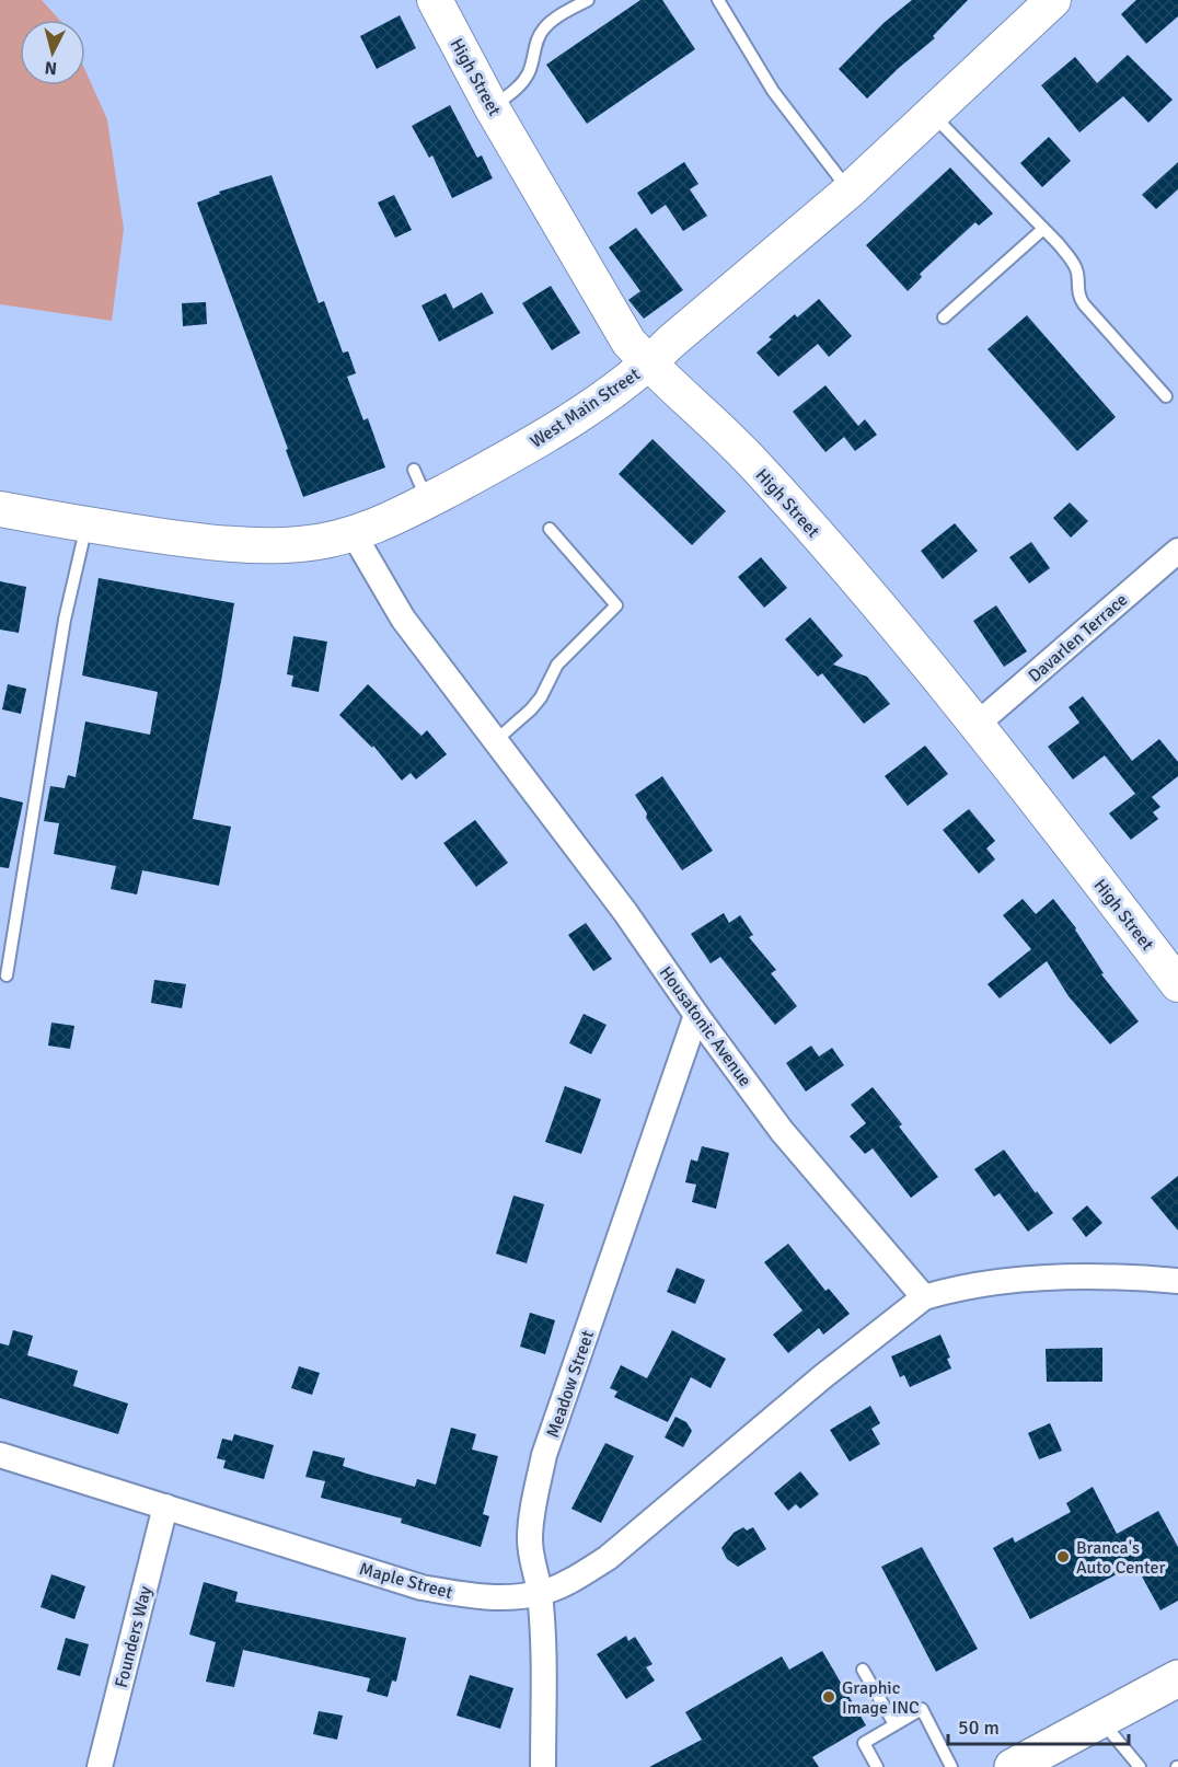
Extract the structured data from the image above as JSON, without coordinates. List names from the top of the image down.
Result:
{
  "streets": {
    "main road": ["High Street", "West Main Street"],
    "street": [
      "Davarlen Terrace",
      "Housatonic Avenue",
      "Meadow Street",
      "Maple Street",
      "Founders Way"
    ]
  },
  "crossings": [
    ["High Street", "West Main Street"],
    ["High Street", "Davarlen Terrace"],
    ["West Main Street", "Housatonic Avenue"],
    ["Housatonic Avenue", "Meadow Street"],
    ["Housatonic Avenue", "Maple Street"],
    ["Meadow Street", "Maple Street"],
    ["Maple Street", "Founders Way"]
  ],
  "places": ["Branca's Auto Center", "Graphic Image INC"],
  "scale_bar": "50 m",
  "north": "bottom"
}
